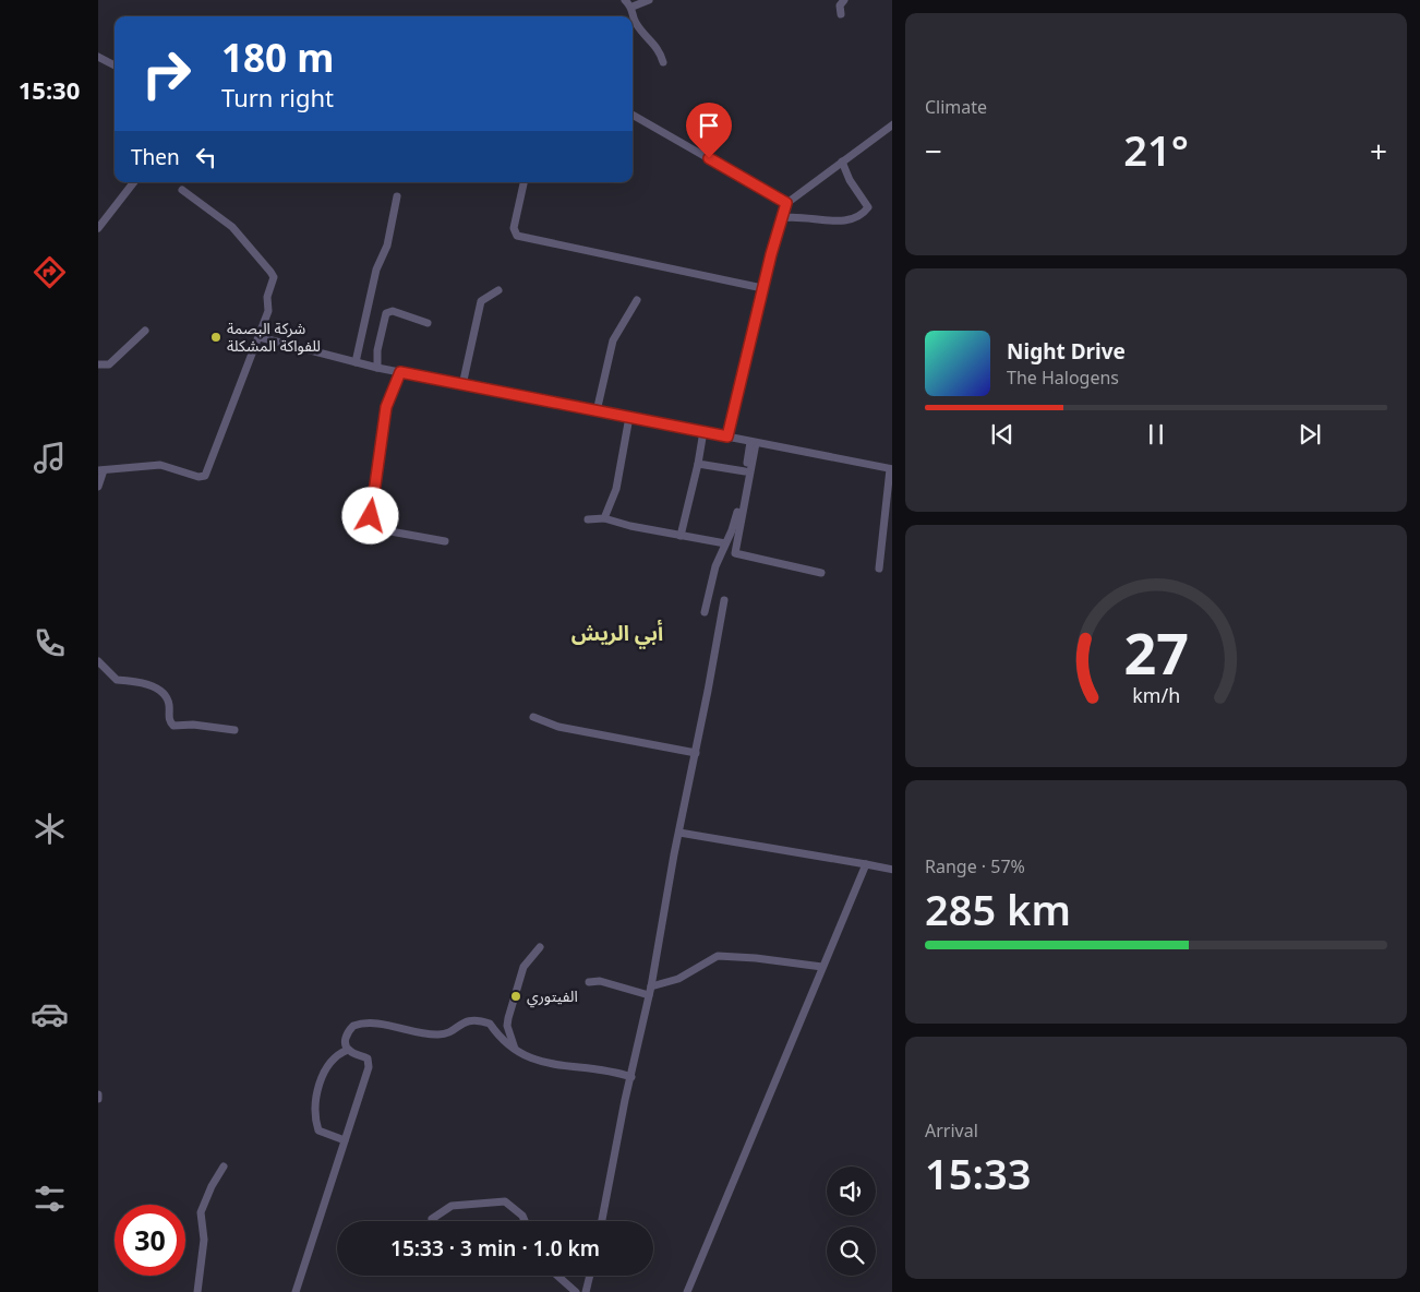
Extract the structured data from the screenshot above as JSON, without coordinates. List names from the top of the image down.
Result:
{
  "districts": ["أبي الريش"],
  "places": ["شركة البصمة للفواكة المشكلة", "الفيتوري"],
  "page": {
    "tabs": "15:30",
    "tile": [
      "Climate",
      ["Range · 57%", "285 km"],
      ["Arrival", "15:33"]
    ],
    "turn": ["180 m", "Turn right"],
    "heat": ["−", "21°", "+"],
    "then": "Then",
    "song": ["Night Drive", "The Halogens"],
    "limit": "30",
    "trip": "15:33 · 3 min · 1.0 km",
    "gauge": ["27", "km/h"]
  }
}
